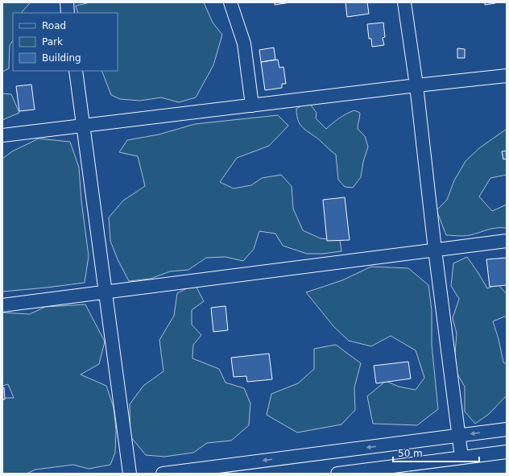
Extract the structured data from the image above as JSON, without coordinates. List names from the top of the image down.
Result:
{
  "legend": ["Road", "Park", "Building"],
  "scale_bar": "50 m"
}
